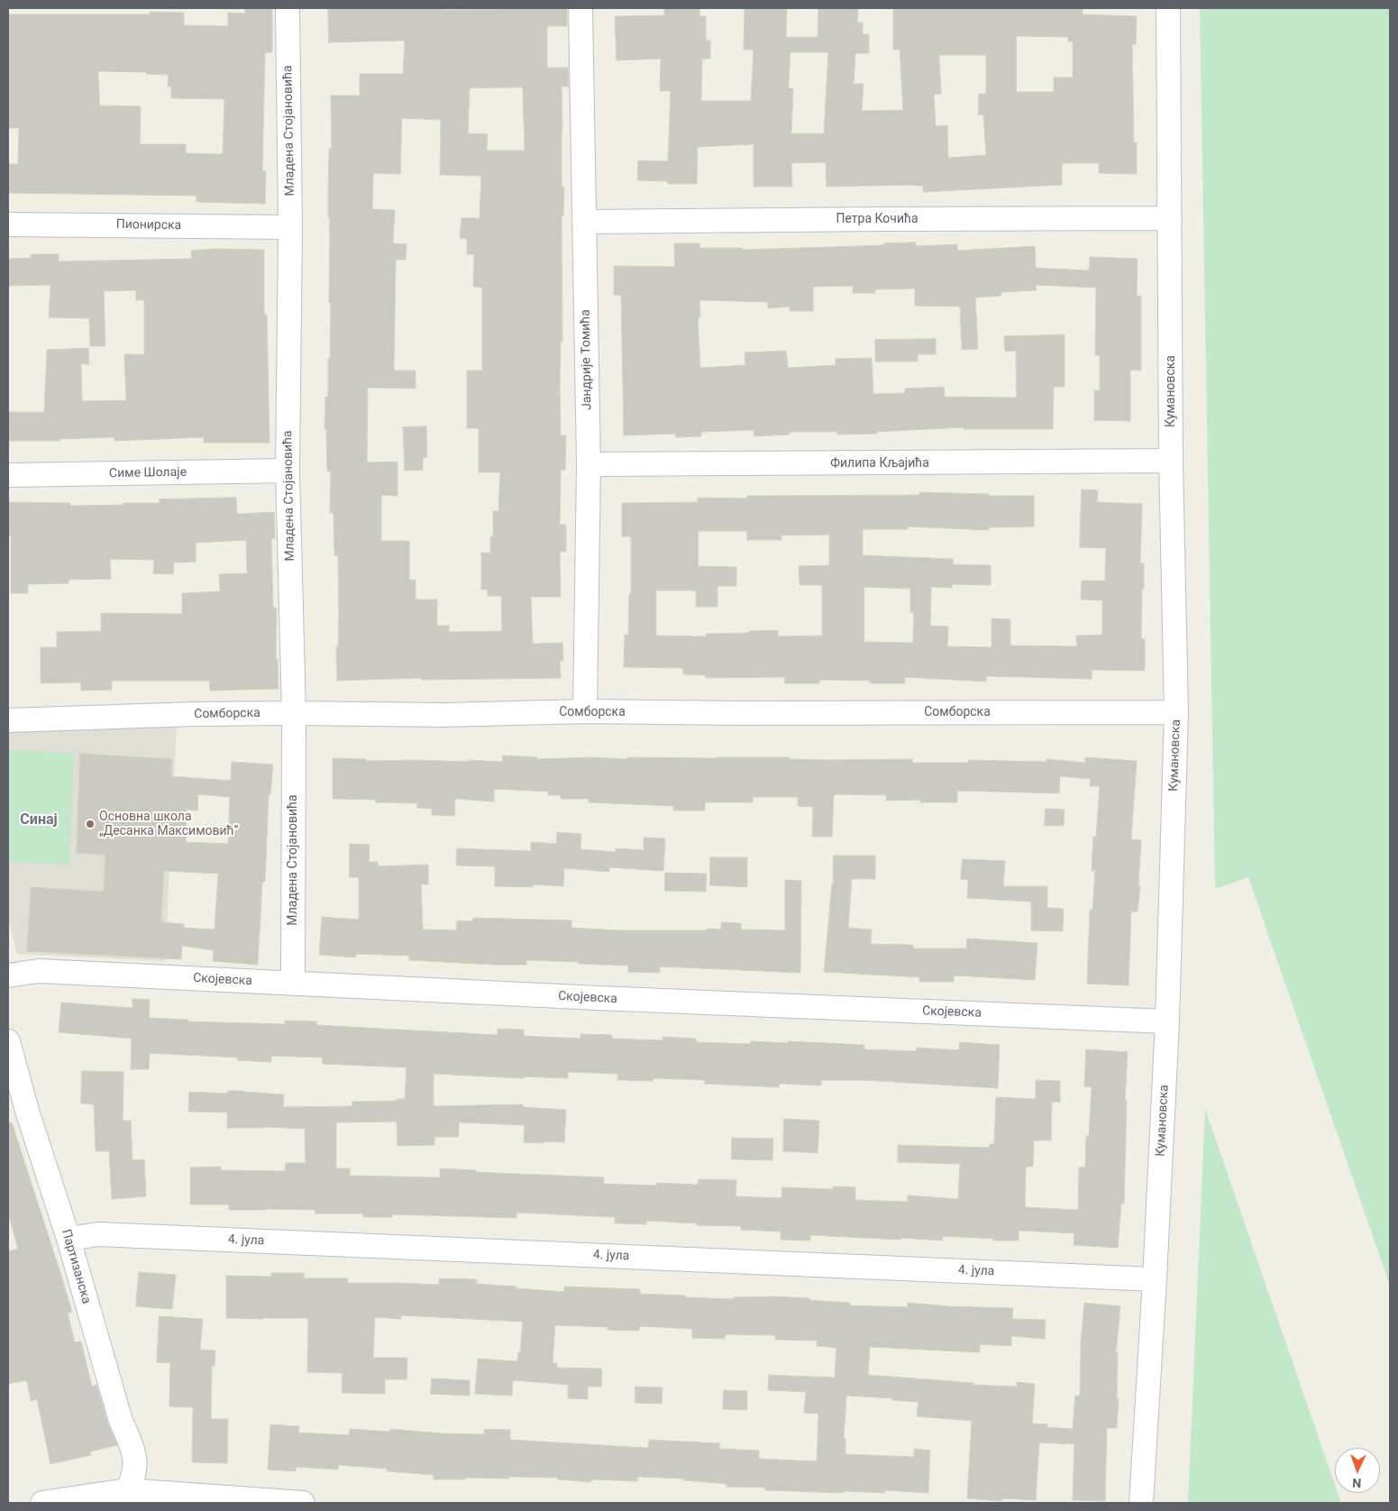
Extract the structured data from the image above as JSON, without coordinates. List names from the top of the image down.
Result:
{
  "streets": {
    "street": [
      "Младена Стојановића",
      "Петра Кочића",
      "Пионирска",
      "Јандрије Томића",
      "Кумановска",
      "Филипа Кљајића",
      "Симе Шолаје",
      "Сомборска",
      "Скојевска",
      "4. јула",
      "Партизанска"
    ]
  },
  "crossings": [
    ["Младена Стојановића", "Пионирска"],
    ["Младена Стојановића", "Симе Шолаје"],
    ["Младена Стојановића", "Сомборска"],
    ["Младена Стојановића", "Скојевска"],
    ["Петра Кочића", "Јандрије Томића"],
    ["Петра Кочића", "Кумановска"],
    ["Јандрије Томића", "Филипа Кљајића"],
    ["Јандрије Томића", "Сомборска"],
    ["Кумановска", "Филипа Кљајића"],
    ["Кумановска", "Сомборска"],
    ["Кумановска", "Скојевска"],
    ["Кумановска", "4. јула"],
    ["4. јула", "Партизанска"]
  ],
  "districts": ["Синај"],
  "places": ["Основна школа „Десанка Максимовић”"],
  "north": "bottom"
}
